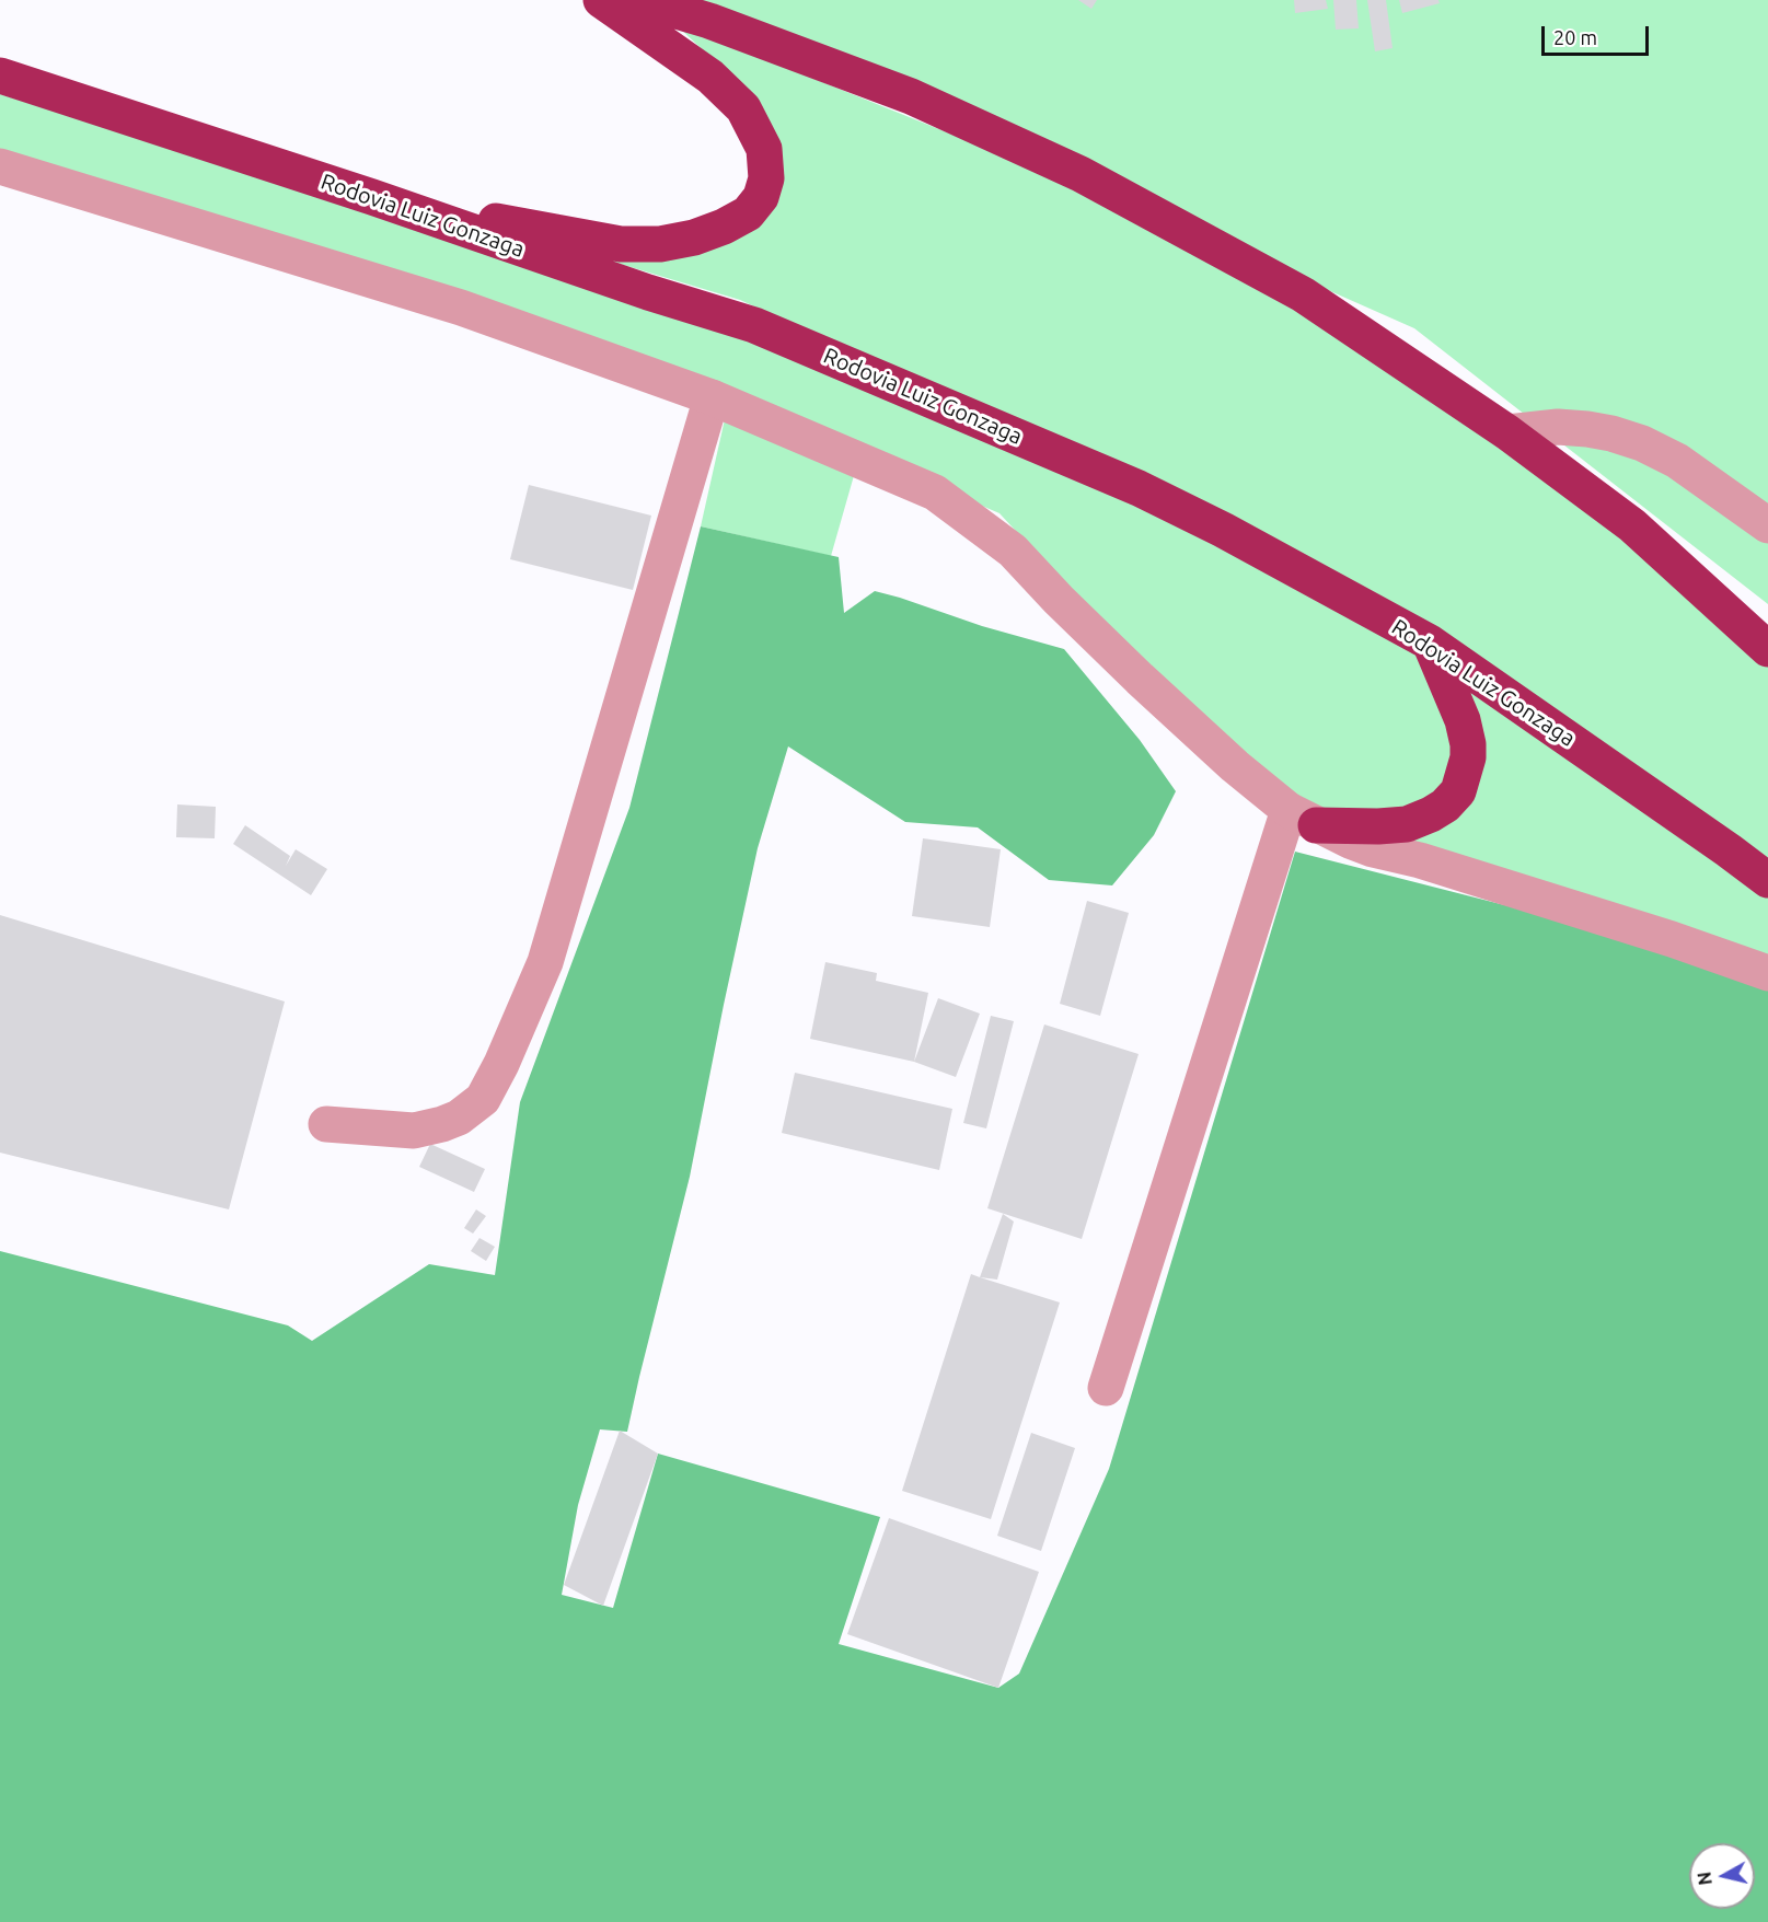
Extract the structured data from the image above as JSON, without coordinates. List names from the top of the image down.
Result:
{
  "streets": {
    "highway": ["Rodovia Luiz Gonzaga"]
  },
  "scale_bar": "20 m",
  "north": "left"
}
